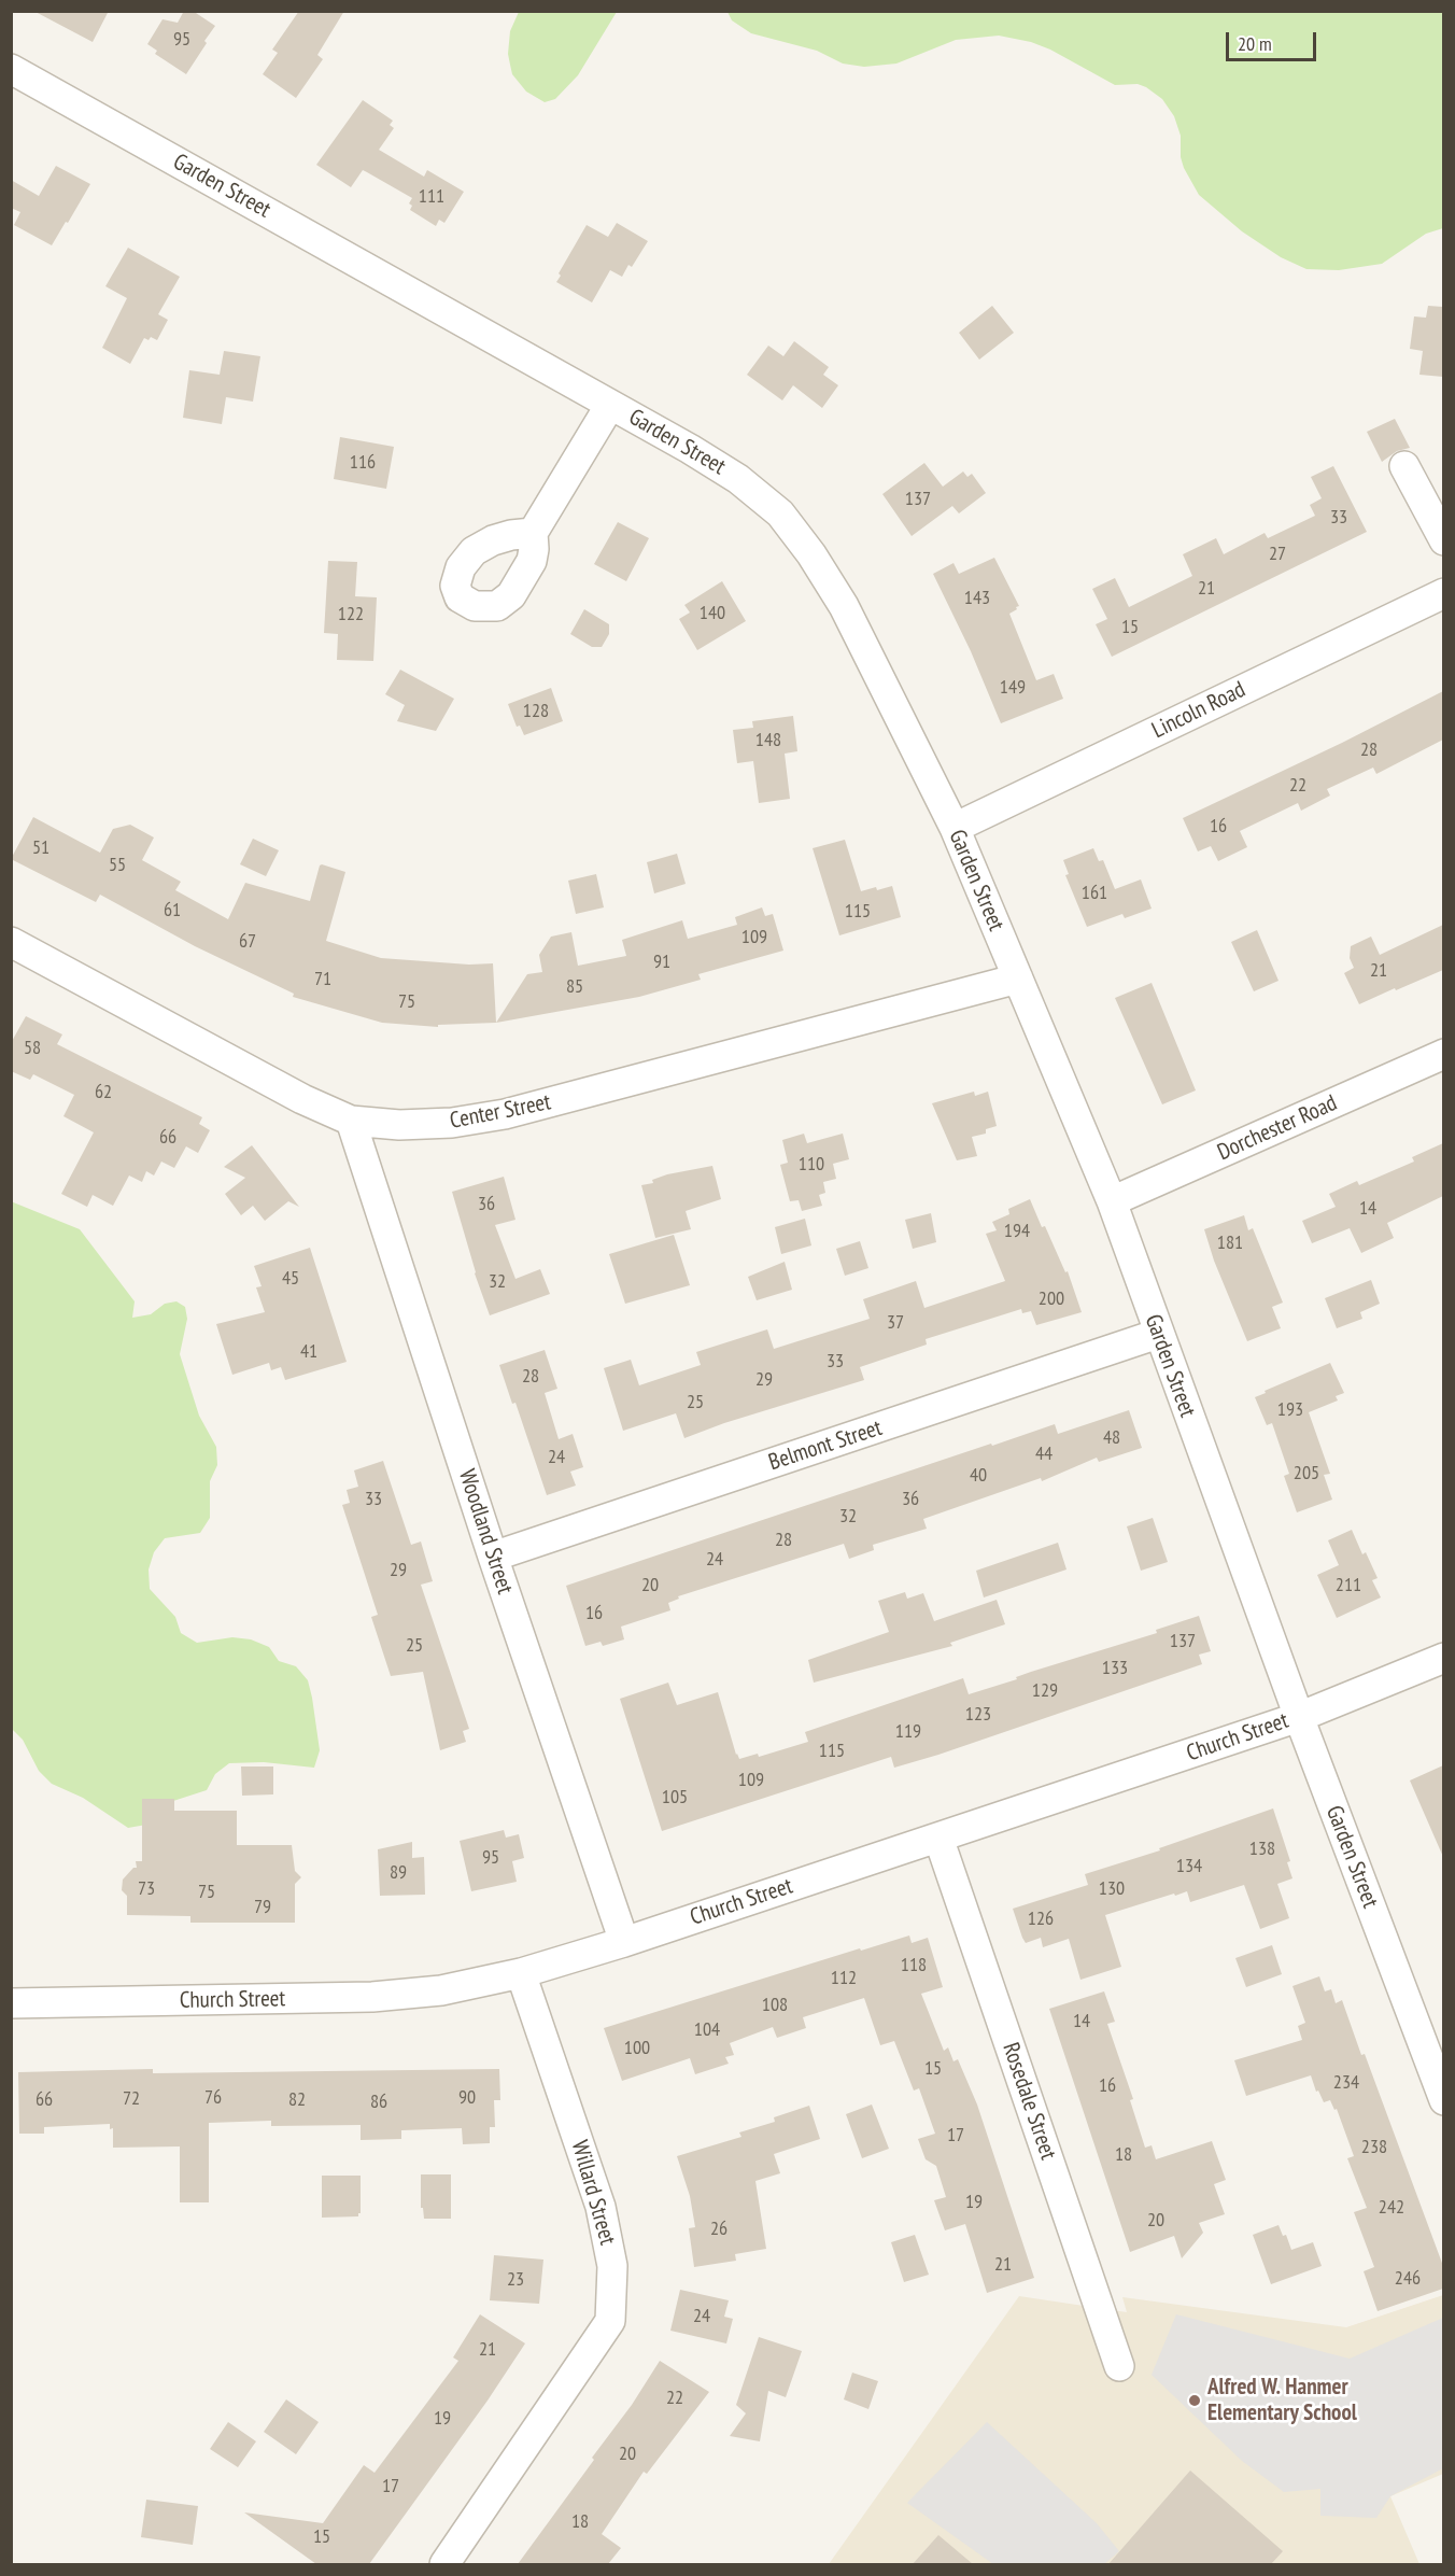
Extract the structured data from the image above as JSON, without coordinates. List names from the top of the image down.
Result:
{
  "streets": {
    "street": [
      "Garden Street",
      "Lincoln Road",
      "Center Street",
      "Dorchester Road",
      "Belmont Street",
      "Woodland Street",
      "Church Street",
      "Rosedale Street",
      "Willard Street"
    ]
  },
  "crossings": [
    ["Garden Street", "Lincoln Road"],
    ["Garden Street", "Center Street"],
    ["Garden Street", "Dorchester Road"],
    ["Garden Street", "Belmont Street"],
    ["Garden Street", "Church Street"],
    ["Center Street", "Woodland Street"],
    ["Belmont Street", "Woodland Street"],
    ["Woodland Street", "Church Street"],
    ["Church Street", "Rosedale Street"],
    ["Church Street", "Willard Street"]
  ],
  "places": ["Alfred W. Hanmer Elementary School"],
  "house_numbers": [
    "95",
    "111",
    "116",
    "137",
    "33",
    "27",
    "21",
    "143",
    "140",
    "122",
    "15",
    "149",
    "128",
    "148",
    "28",
    "22",
    "16",
    "51",
    "55",
    "161",
    "61",
    "115",
    "109",
    "67",
    "91",
    "21",
    "71",
    "85",
    "75",
    "58",
    "62",
    "66",
    "110",
    "36",
    "14",
    "194",
    "181",
    "45",
    "32",
    "200",
    "37",
    "41",
    "33",
    "28",
    "29",
    "25",
    "193",
    "48",
    "44",
    "24",
    "205",
    "40",
    "33",
    "36",
    "32",
    "28",
    "24",
    "29",
    "20",
    "211",
    "16",
    "137",
    "25",
    "133",
    "129",
    "123",
    "119",
    "115",
    "109",
    "105",
    "138",
    "95",
    "134",
    "89",
    "73",
    "130",
    "75",
    "79",
    "126",
    "118",
    "112",
    "108",
    "14",
    "104",
    "100",
    "15",
    "234",
    "16",
    "76",
    "90",
    "72",
    "66",
    "82",
    "86",
    "17",
    "238",
    "18",
    "19",
    "242",
    "20",
    "26",
    "21",
    "246",
    "23",
    "24",
    "21",
    "22",
    "19",
    "20",
    "17",
    "18",
    "15"
  ],
  "scale_bar": "20 m"
}
